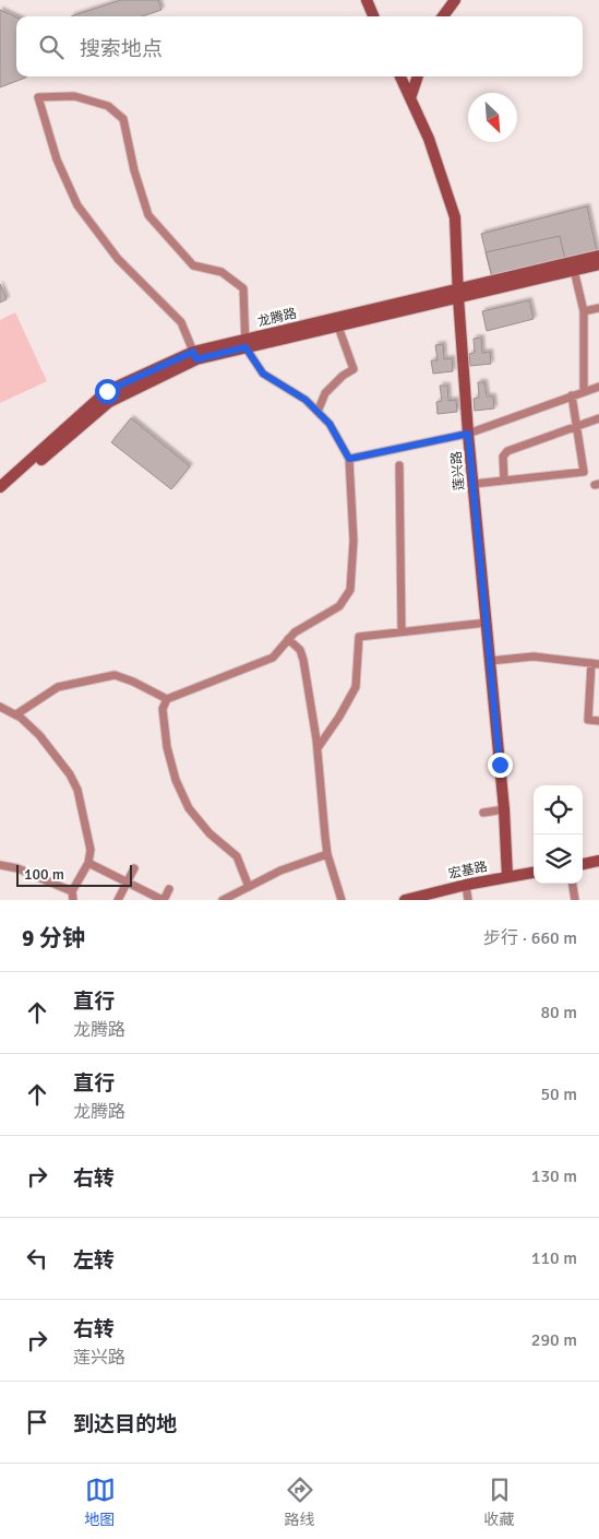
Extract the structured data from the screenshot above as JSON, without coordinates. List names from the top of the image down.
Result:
{
  "streets": {
    "street": ["龙腾路", "莲兴路", "宏基路"]
  },
  "crossings": [
    ["龙腾路", "莲兴路"],
    ["莲兴路", "宏基路"]
  ],
  "scale_bar": "100 m",
  "north": "bottom right",
  "page": {
    "search": "搜索地点",
    "scale": "100 m",
    "heading": ["9 分钟", "步行 · 660 m"],
    "list": [
      ["直行", "龙腾路", "80 m"],
      ["直行", "龙腾路", "50 m"],
      ["右转", "130 m"],
      ["左转", "110 m"],
      ["右转", "莲兴路", "290 m"],
      "到达目的地"
    ],
    "nav": ["地图", "路线", "收藏"]
  }
}
